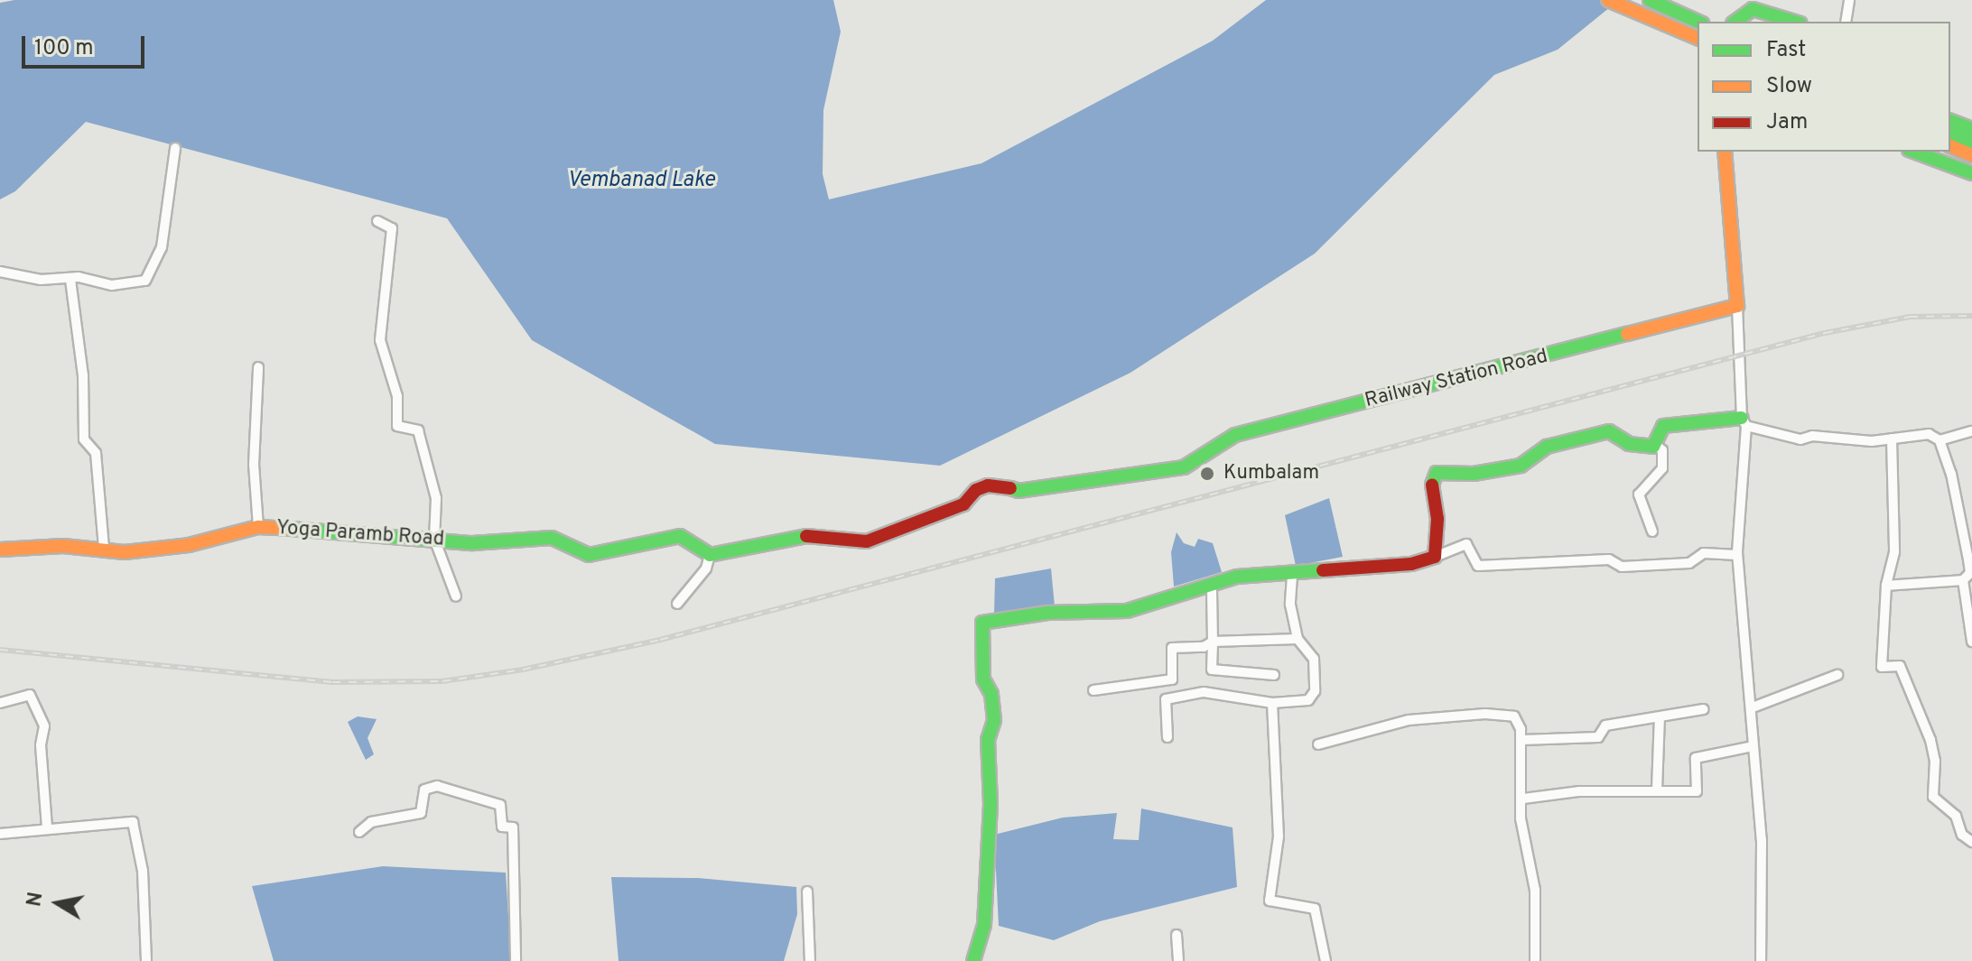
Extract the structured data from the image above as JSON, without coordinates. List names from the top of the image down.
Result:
{
  "streets": {
    "main road": ["Railway Station Road", "Yoga Paramb Road"]
  },
  "crossings": [
    ["Railway Station Road", "Yoga Paramb Road"]
  ],
  "water": ["Vembanad Lake"],
  "places": ["Kumbalam"],
  "legend": ["Fast", "Slow", "Jam"],
  "scale_bar": "100 m",
  "north": "left"
}
